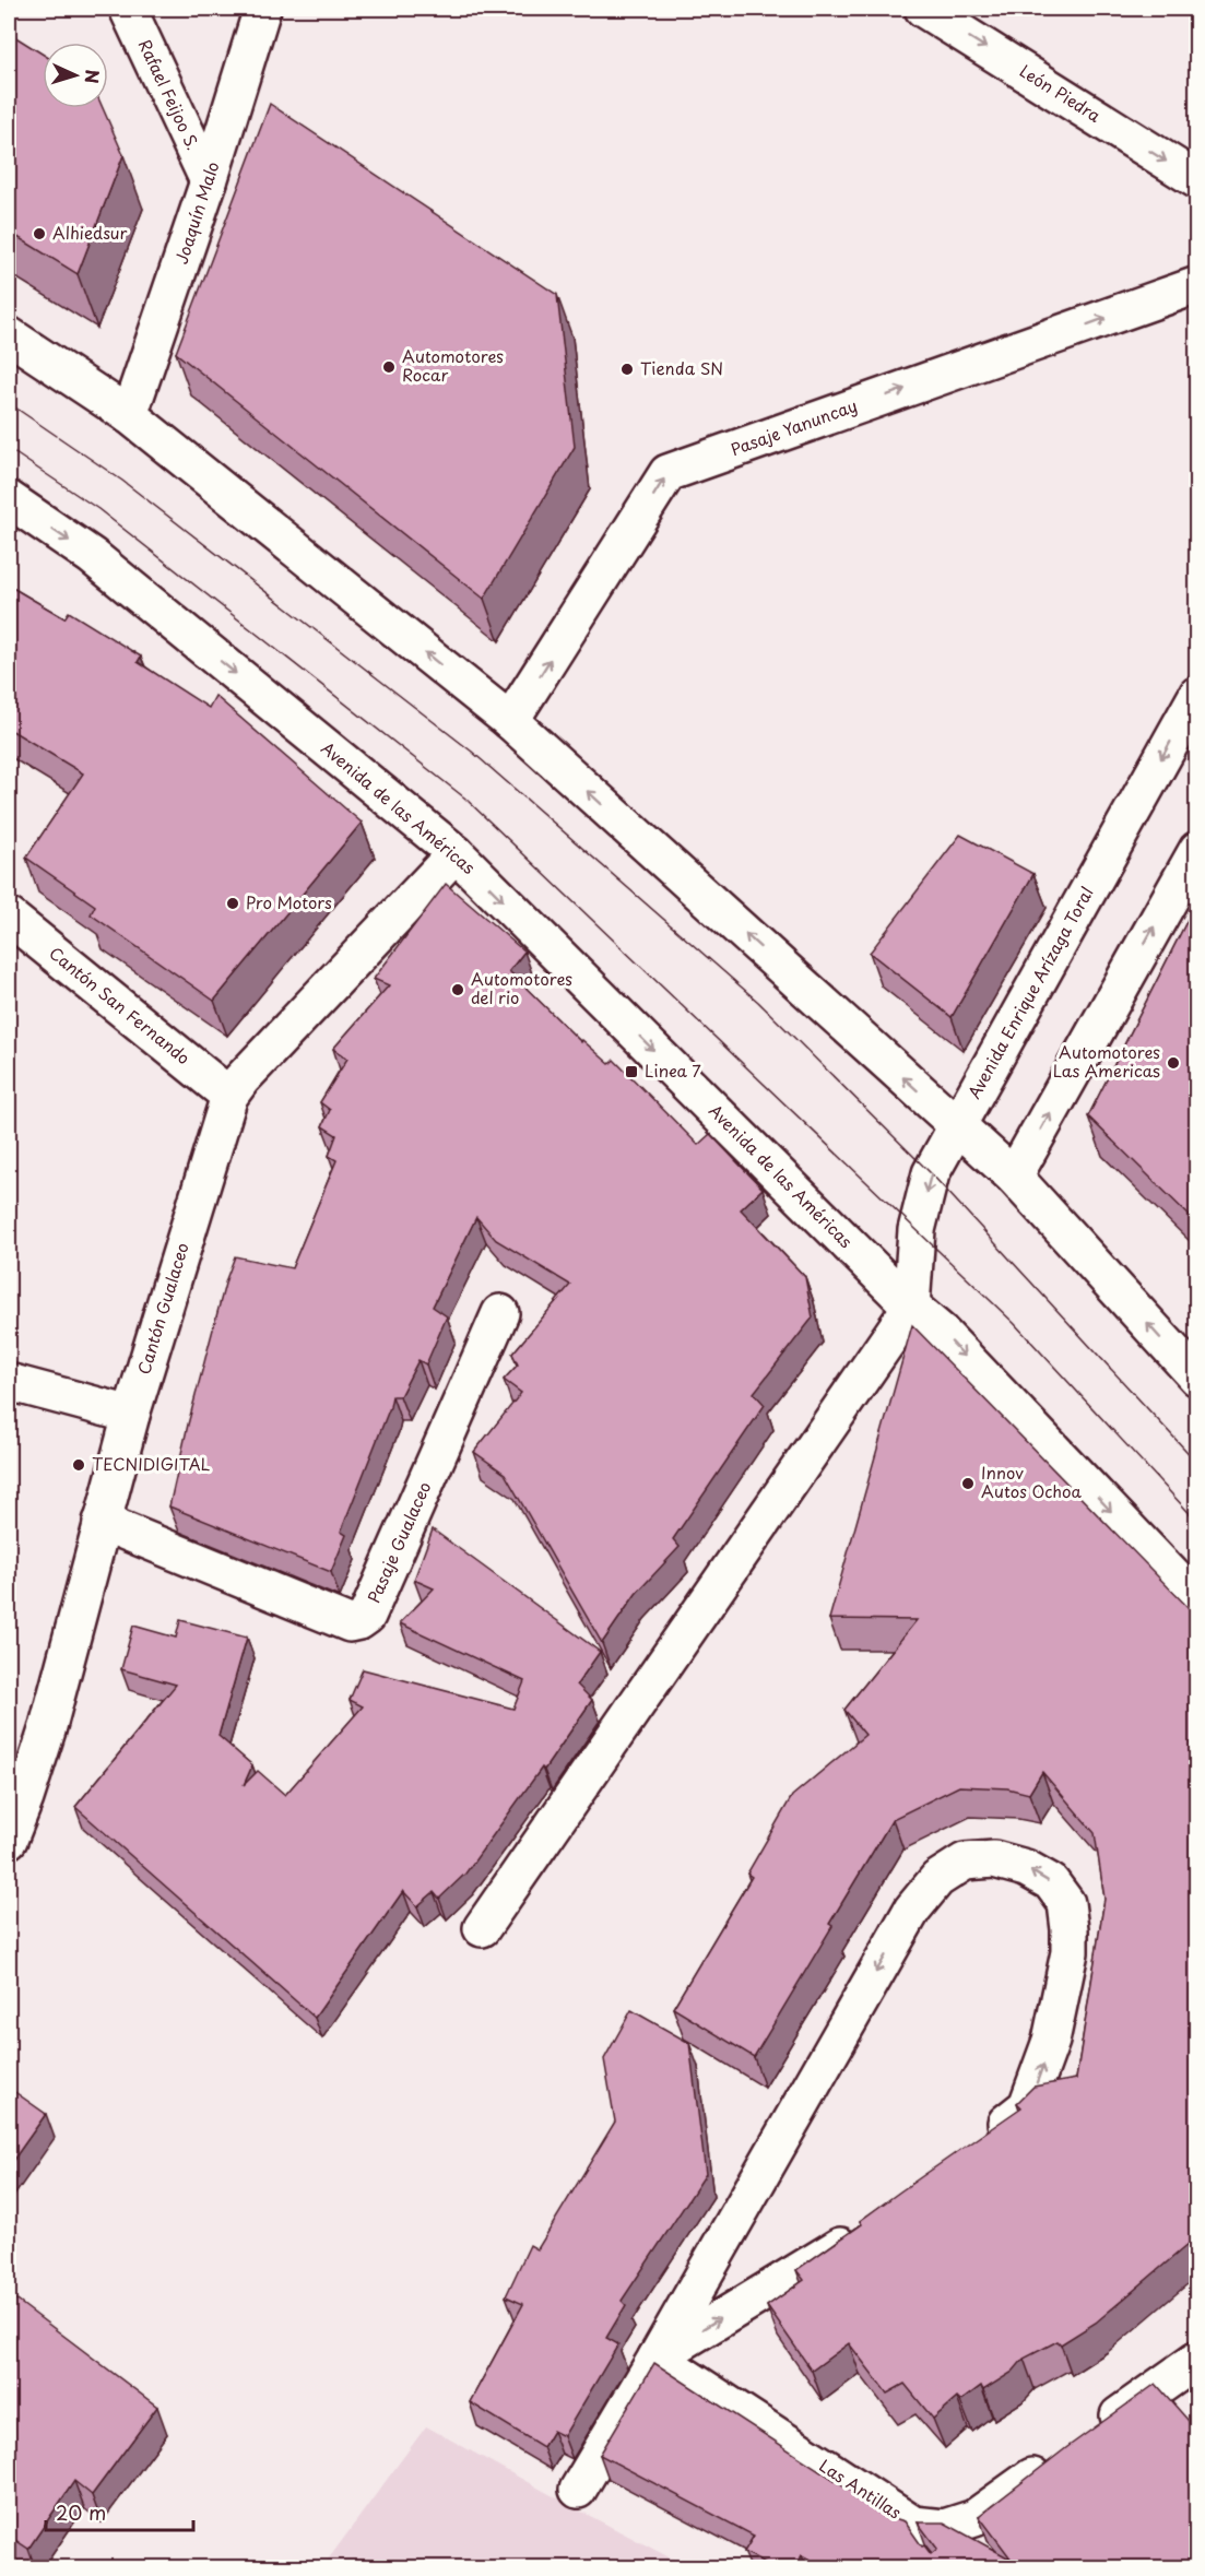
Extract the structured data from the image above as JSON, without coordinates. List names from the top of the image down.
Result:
{
  "streets": {
    "street": [
      "León Piedra",
      "Rafael Feijoo S.",
      "Joaquín Malo",
      "Pasaje Yanuncay",
      "Avenida de las Américas",
      "Avenida Enrique Arízaga Toral",
      "Cantón San Fernando",
      "Cantón Gualaceo",
      "Pasaje Gualaceo",
      "Las Antillas"
    ]
  },
  "crossings": [
    ["Rafael Feijoo S.", "Joaquín Malo"],
    ["Avenida de las Américas", "Avenida Enrique Arízaga Toral"],
    ["Avenida de las Américas", "Cantón Gualaceo"],
    ["Cantón San Fernando", "Cantón Gualaceo"],
    ["Cantón Gualaceo", "Pasaje Gualaceo"]
  ],
  "one_way": ["León Piedra", "Pasaje Yanuncay"],
  "places": {
    "other": [
      "Alhiedsur",
      "Automotores Rocar",
      "Tienda SN",
      "Pro Motors",
      "Automotores del rio",
      "Automotores Las Americas",
      "TECNIDIGITAL",
      "Innov Autos Ochoa"
    ],
    "transit": ["Linea 7"]
  },
  "scale_bar": "20 m",
  "north": "right"
}
